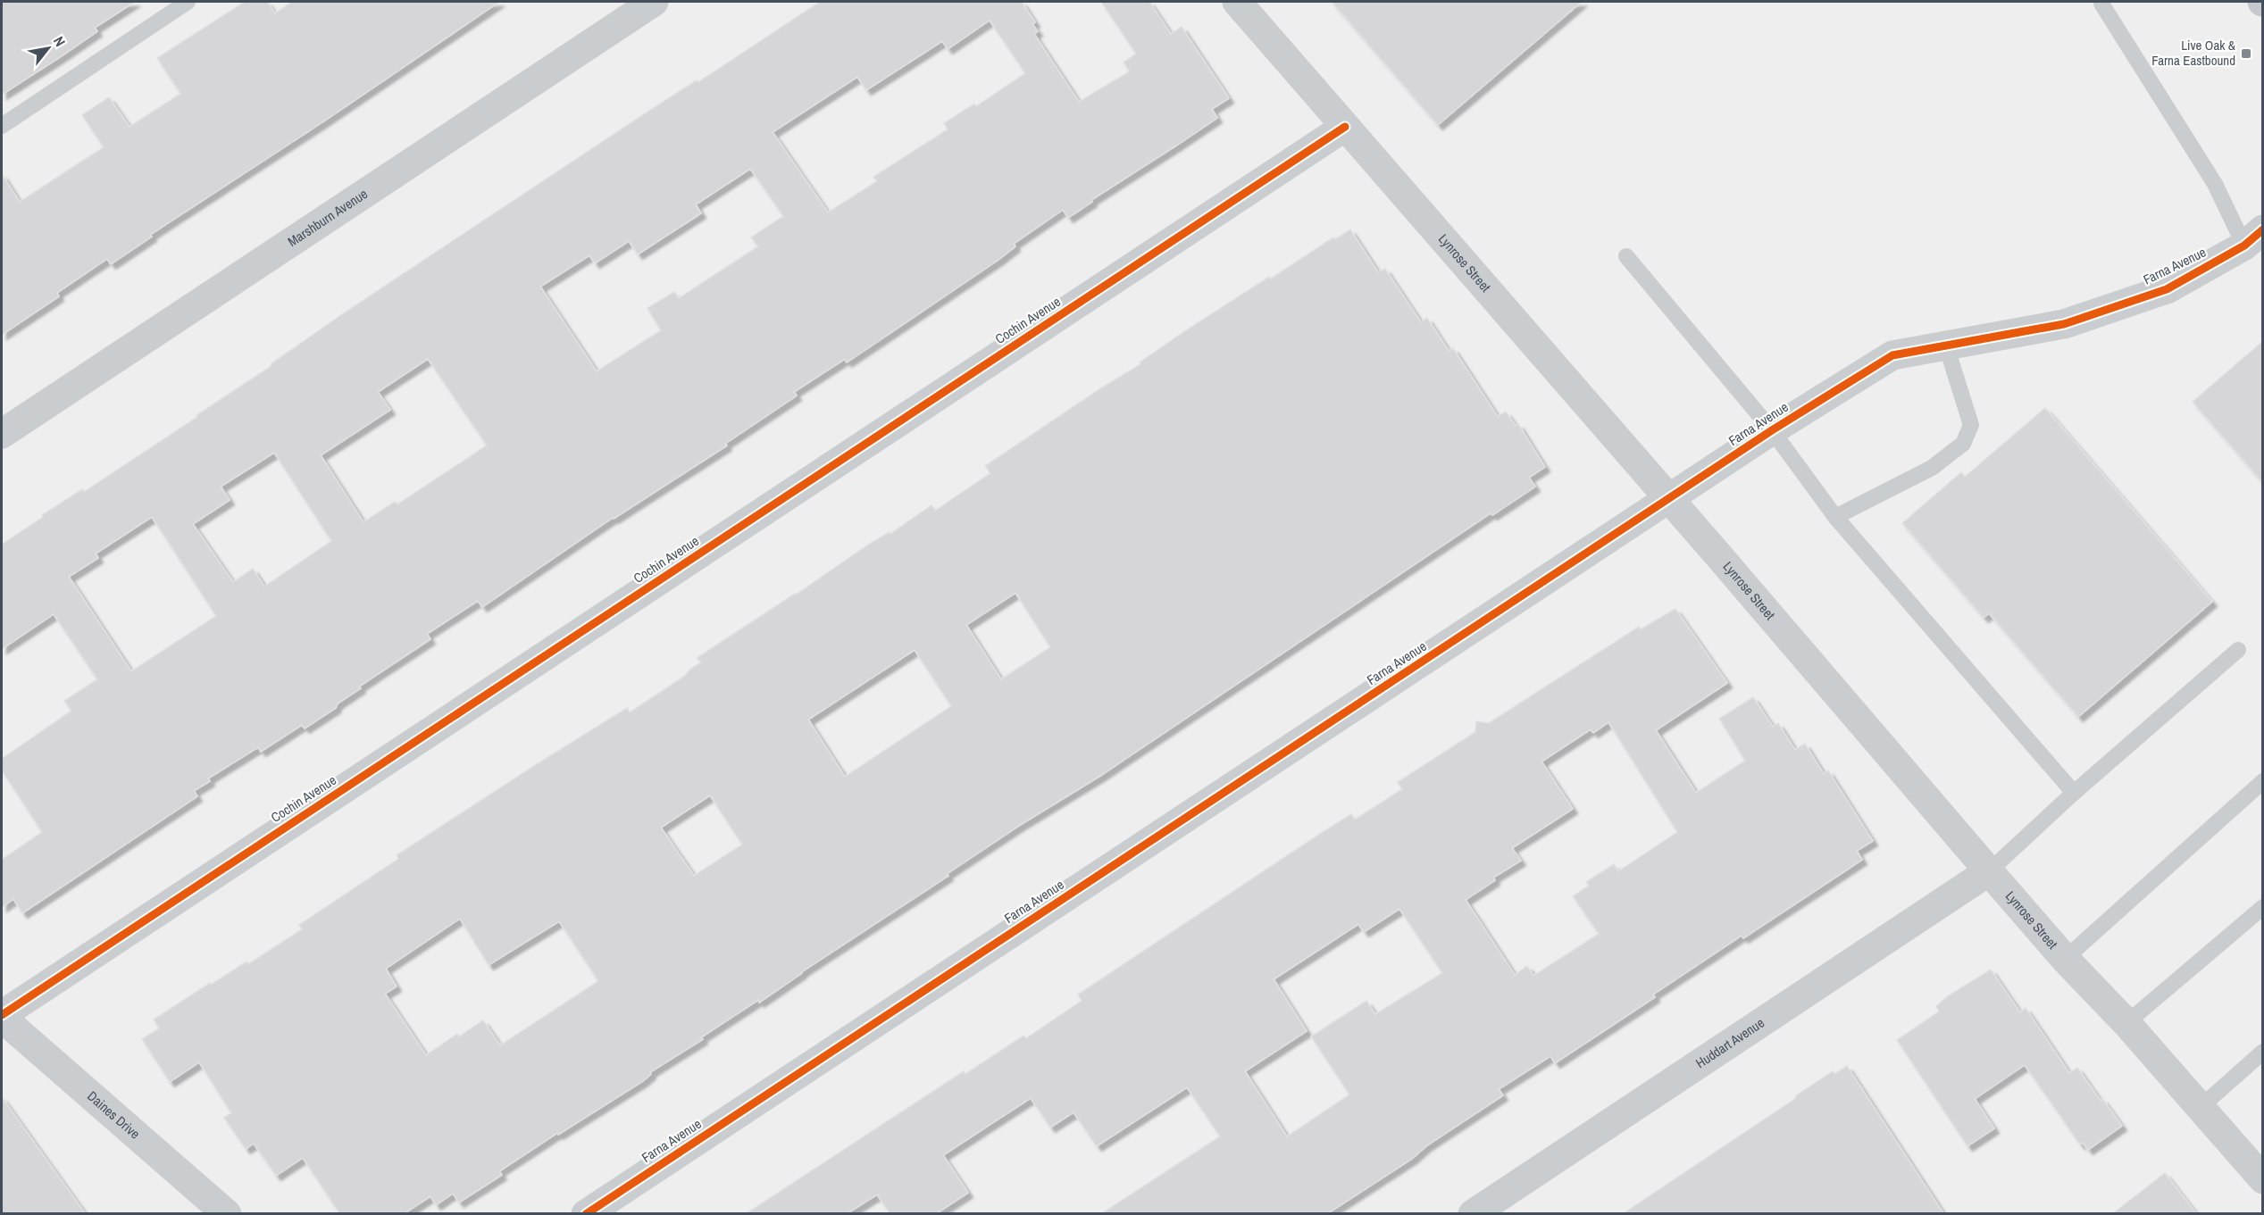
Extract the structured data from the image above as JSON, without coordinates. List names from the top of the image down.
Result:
{
  "streets": {
    "street": [
      "Marshburn Avenue",
      "Lynrose Street",
      "Farna Avenue",
      "Cochin Avenue",
      "Huddart Avenue",
      "Daines Drive"
    ]
  },
  "crossings": [
    ["Lynrose Street", "Farna Avenue"],
    ["Lynrose Street", "Cochin Avenue"],
    ["Lynrose Street", "Huddart Avenue"],
    ["Cochin Avenue", "Daines Drive"]
  ],
  "places": {
    "transit": ["Live Oak & Farna Eastbound"]
  },
  "north": "top right"
}
